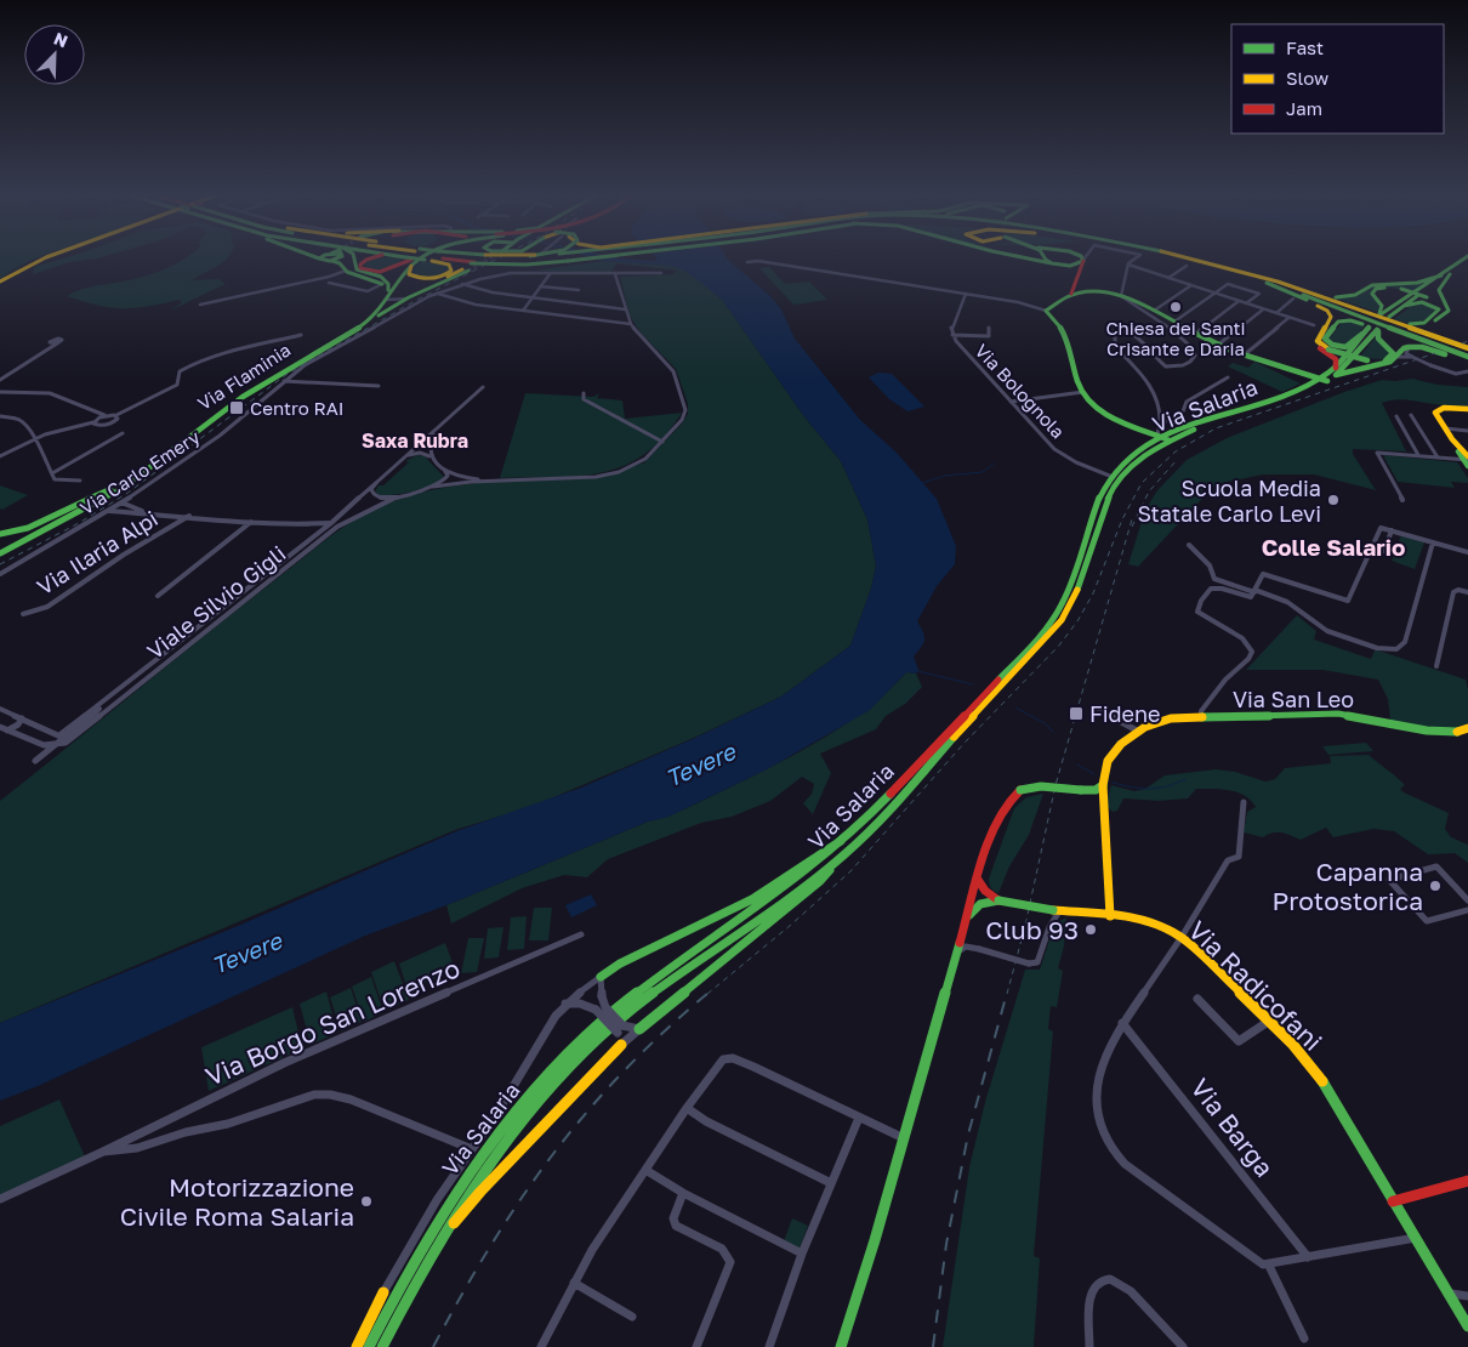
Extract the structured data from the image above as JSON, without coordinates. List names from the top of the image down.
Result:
{
  "streets": {
    "main road": [
      "Via Flaminia",
      "Via Salaria",
      "Via San Leo",
      "Via Radicofani"
    ],
    "street": [
      "Via Bolognola",
      "Via Carlo Emery",
      "Via Ilaria Alpi",
      "Viale Silvio Gigli",
      "Via Borgo San Lorenzo",
      "Via Barga"
    ]
  },
  "crossings": [
    ["Via Bolognola", "Via Salaria"]
  ],
  "districts": ["Saxa Rubra", "Colle Salario"],
  "water": ["Tevere"],
  "places": {
    "other": [
      "Chiesa dei Santi Crisante e Daria",
      "Scuola Media Statale Carlo Levi",
      "Capanna Protostorica",
      "Club 93",
      "Motorizzazione Civile Roma Salaria"
    ],
    "transit": ["Centro RAI", "Fidene"]
  },
  "legend": ["Fast", "Slow", "Jam"],
  "north": "top right"
}
